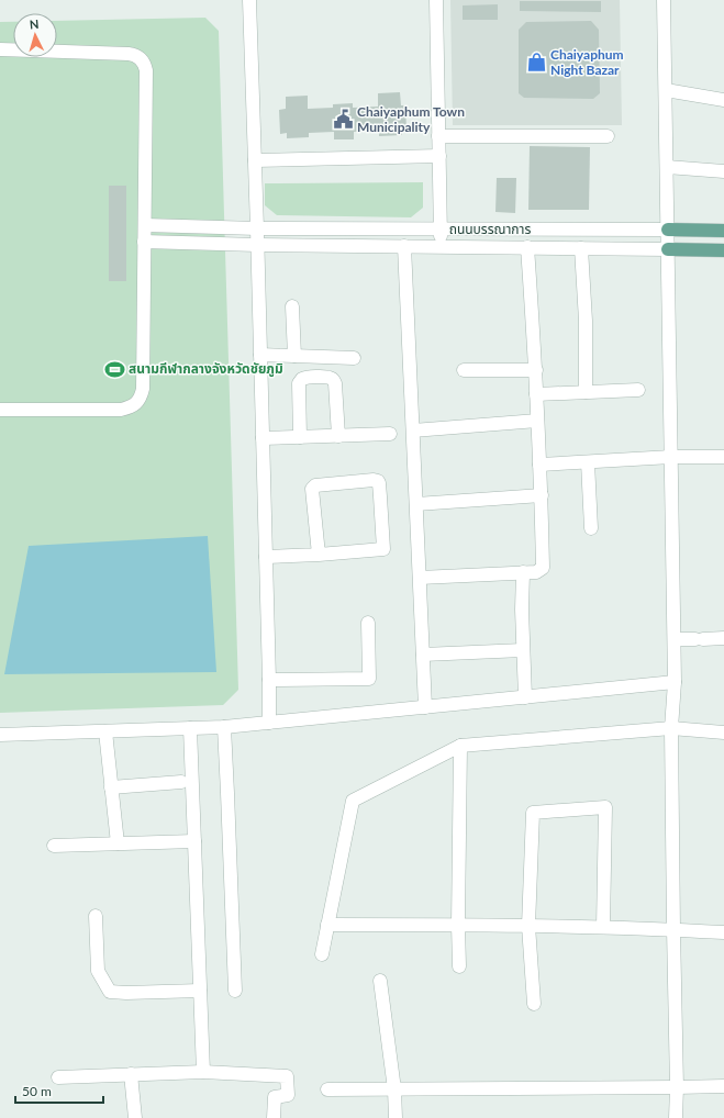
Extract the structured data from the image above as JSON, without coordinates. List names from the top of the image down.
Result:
{
  "streets": {
    "main road": ["ถนนบรรณาการ"]
  },
  "places": {
    "shop": ["Chaiyaphum Night Bazar"],
    "public building": ["Chaiyaphum Town Municipality"],
    "sports": ["สนามกีฬากลางจังหวัดชัยภูมิ"]
  },
  "scale_bar": "50 m",
  "north": "top"
}
